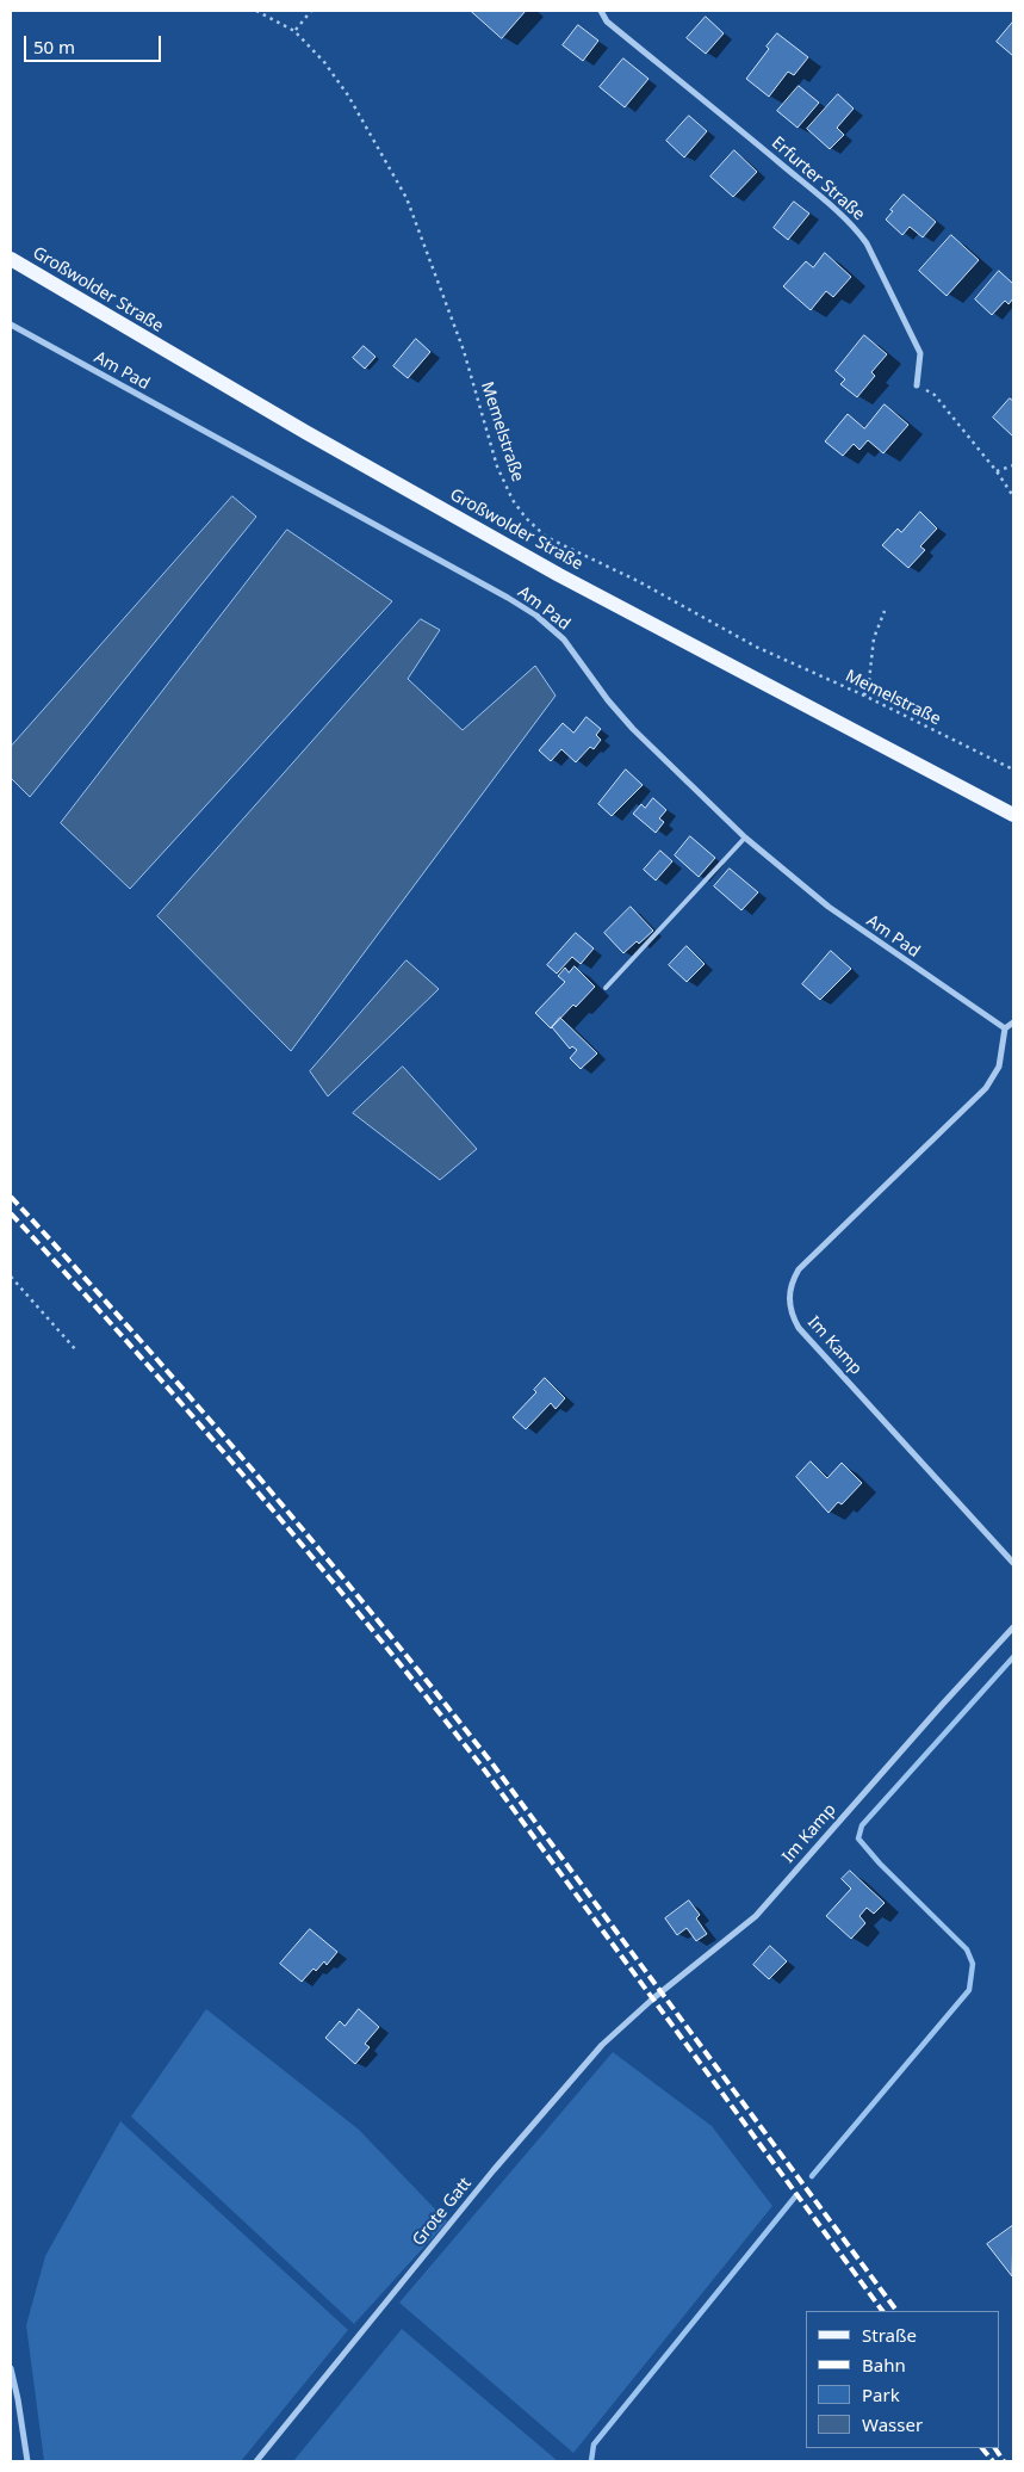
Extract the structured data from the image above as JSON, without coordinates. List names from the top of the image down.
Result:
{
  "streets": {
    "main road": ["Großwolder Straße"],
    "street": [
      "Erfurter Straße",
      "Am Pad",
      "Im Kamp",
      "Grote Gatt"
    ],
    "path": ["Memelstraße"]
  },
  "crossings": [
    ["Am Pad", "Im Kamp"],
    ["Im Kamp", "Grote Gatt"]
  ],
  "legend": [
    "Straße",
    "Bahn",
    "Park",
    "Wasser"
  ],
  "scale_bar": "50 m"
}
